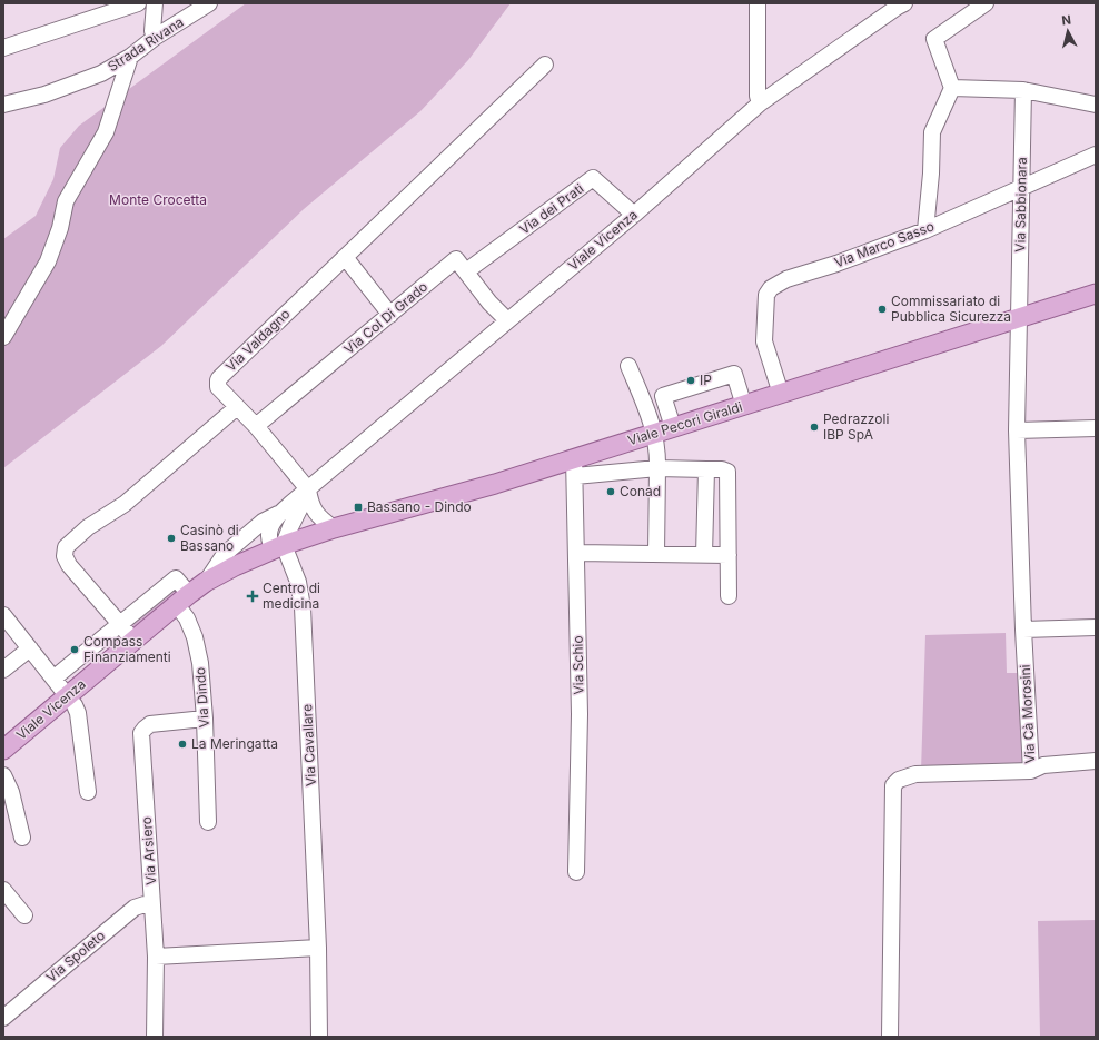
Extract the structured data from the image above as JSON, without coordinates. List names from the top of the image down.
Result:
{
  "streets": {
    "main road": ["Viale Vicenza", "Viale Pecori Giraldi"],
    "street": [
      "Strada Rivana",
      "Via Sabbionara",
      "Via dei Prati",
      "Via Marco Sasso",
      "Via Col Di Grado",
      "Via Valdagno",
      "Via Schio",
      "Via Dindo",
      "Via Cà Morosini",
      "Via Cavallare",
      "Via Arsiero",
      "Via Spoleto"
    ]
  },
  "crossings": [
    ["Via Sabbionara", "Via Marco Sasso"],
    ["Via Sabbionara", "Viale Pecori Giraldi"],
    ["Via Sabbionara", "Via Cà Morosini"],
    ["Via dei Prati", "Viale Vicenza"],
    ["Via dei Prati", "Via Col Di Grado"],
    ["Viale Vicenza", "Via Valdagno"],
    ["Viale Vicenza", "Viale Pecori Giraldi"],
    ["Viale Vicenza", "Via Dindo"],
    ["Viale Vicenza", "Via Cavallare"],
    ["Via Marco Sasso", "Viale Pecori Giraldi"],
    ["Via Col Di Grado", "Via Valdagno"],
    ["Viale Pecori Giraldi", "Via Schio"],
    ["Viale Pecori Giraldi", "Via Cà Morosini"],
    ["Viale Pecori Giraldi", "Via Cavallare"],
    ["Via Dindo", "Via Arsiero"],
    ["Via Arsiero", "Via Spoleto"]
  ],
  "parks": ["Monte Crocetta"],
  "places": {
    "other": [
      "Commissariato di Pubblica Sicurezza",
      "IP",
      "Pedrazzoli IBP SpA",
      "Conad",
      "Casinò di Bassano",
      "Compass Finanziamenti",
      "La Meringatta"
    ],
    "transit": ["Bassano - Dindo"],
    "health": ["Centro di medicina"]
  },
  "north": "top"
}
